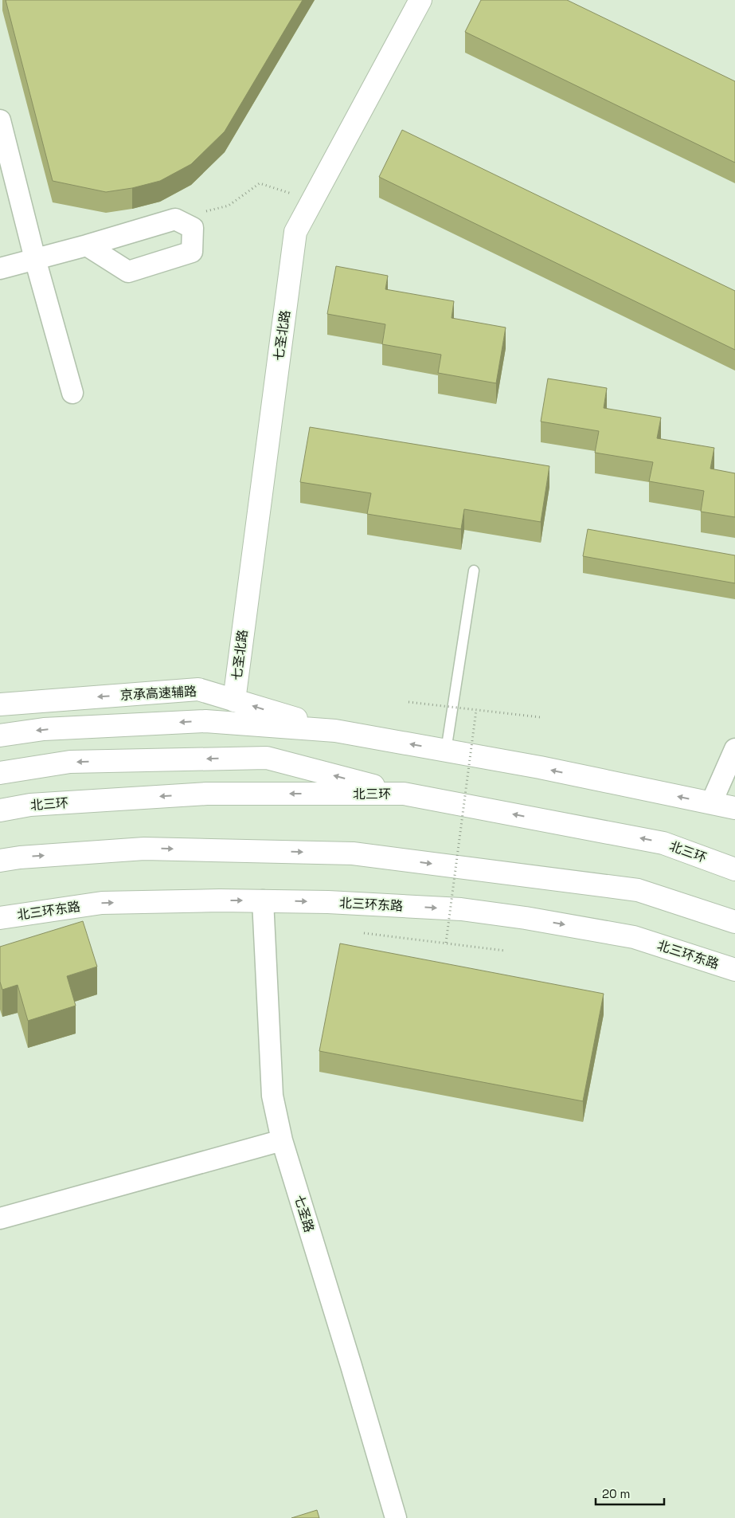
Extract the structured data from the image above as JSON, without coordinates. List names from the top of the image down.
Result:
{
  "streets": {
    "main road": [
      "七圣北路",
      "京承高速辅路",
      "北三环",
      "北三环东路"
    ],
    "street": ["七圣路"]
  },
  "crossings": [
    ["七圣北路", "京承高速辅路"],
    ["北三环东路", "七圣路"]
  ],
  "scale_bar": "20 m"
}
